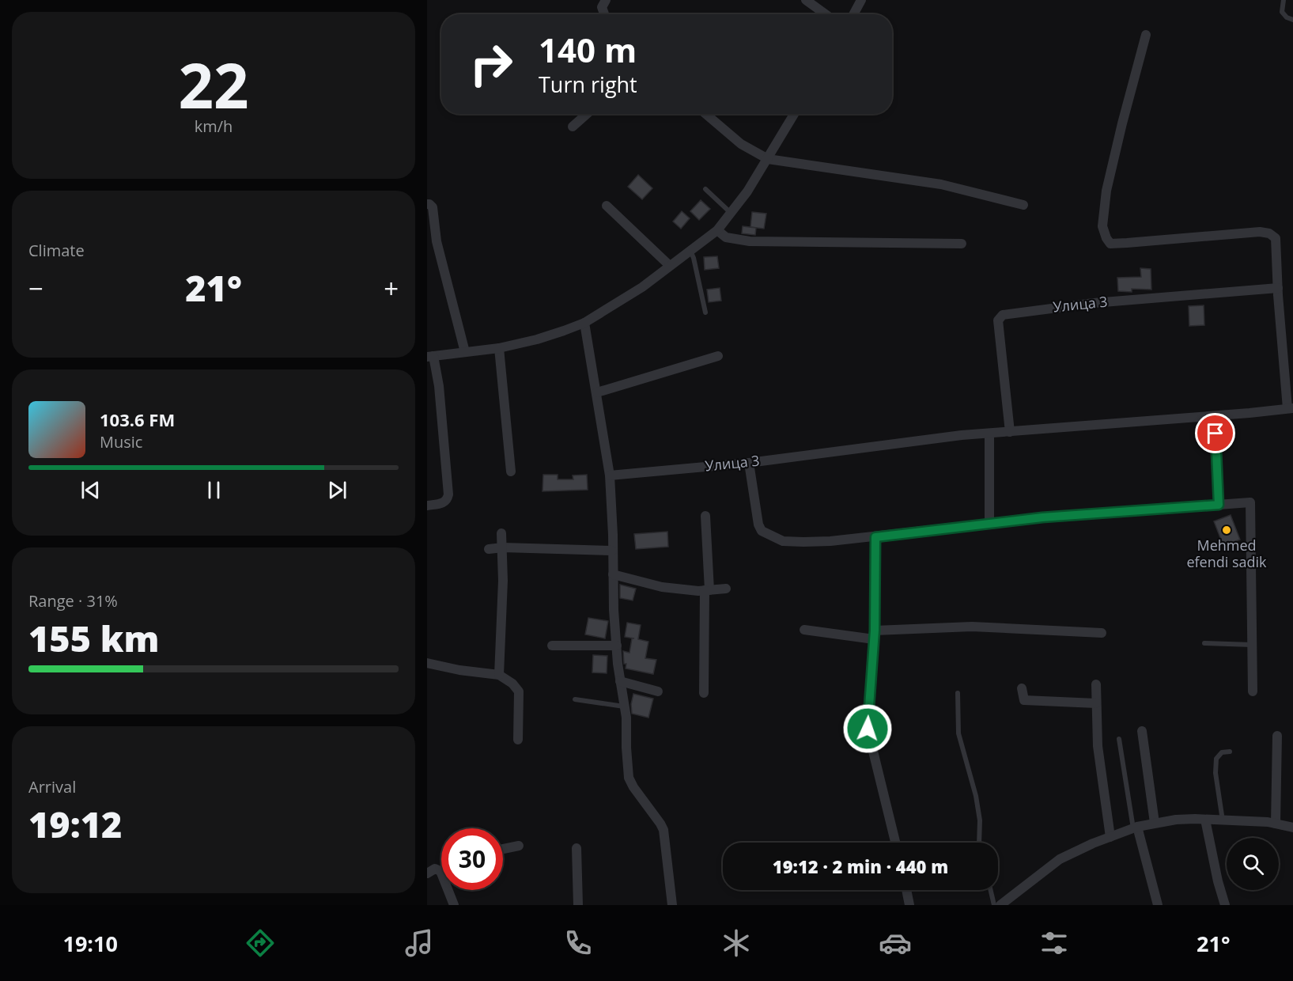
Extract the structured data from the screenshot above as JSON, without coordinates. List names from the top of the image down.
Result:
{
  "streets": {
    "street": ["Улица 3"]
  },
  "places": ["Mehmed efendi sadik"],
  "page": {
    "tile": [
      ["22", "km/h"],
      "Climate",
      ["Range · 31%", "155 km"],
      ["Arrival", "19:12"]
    ],
    "turn": ["140 m", "Turn right"],
    "heat": ["−", "21°", "+"],
    "song": ["103.6 FM", "Music"],
    "limit": "30",
    "trip": "19:12 · 2 min · 440 m",
    "tabs": ["19:10", "21°"]
  }
}
